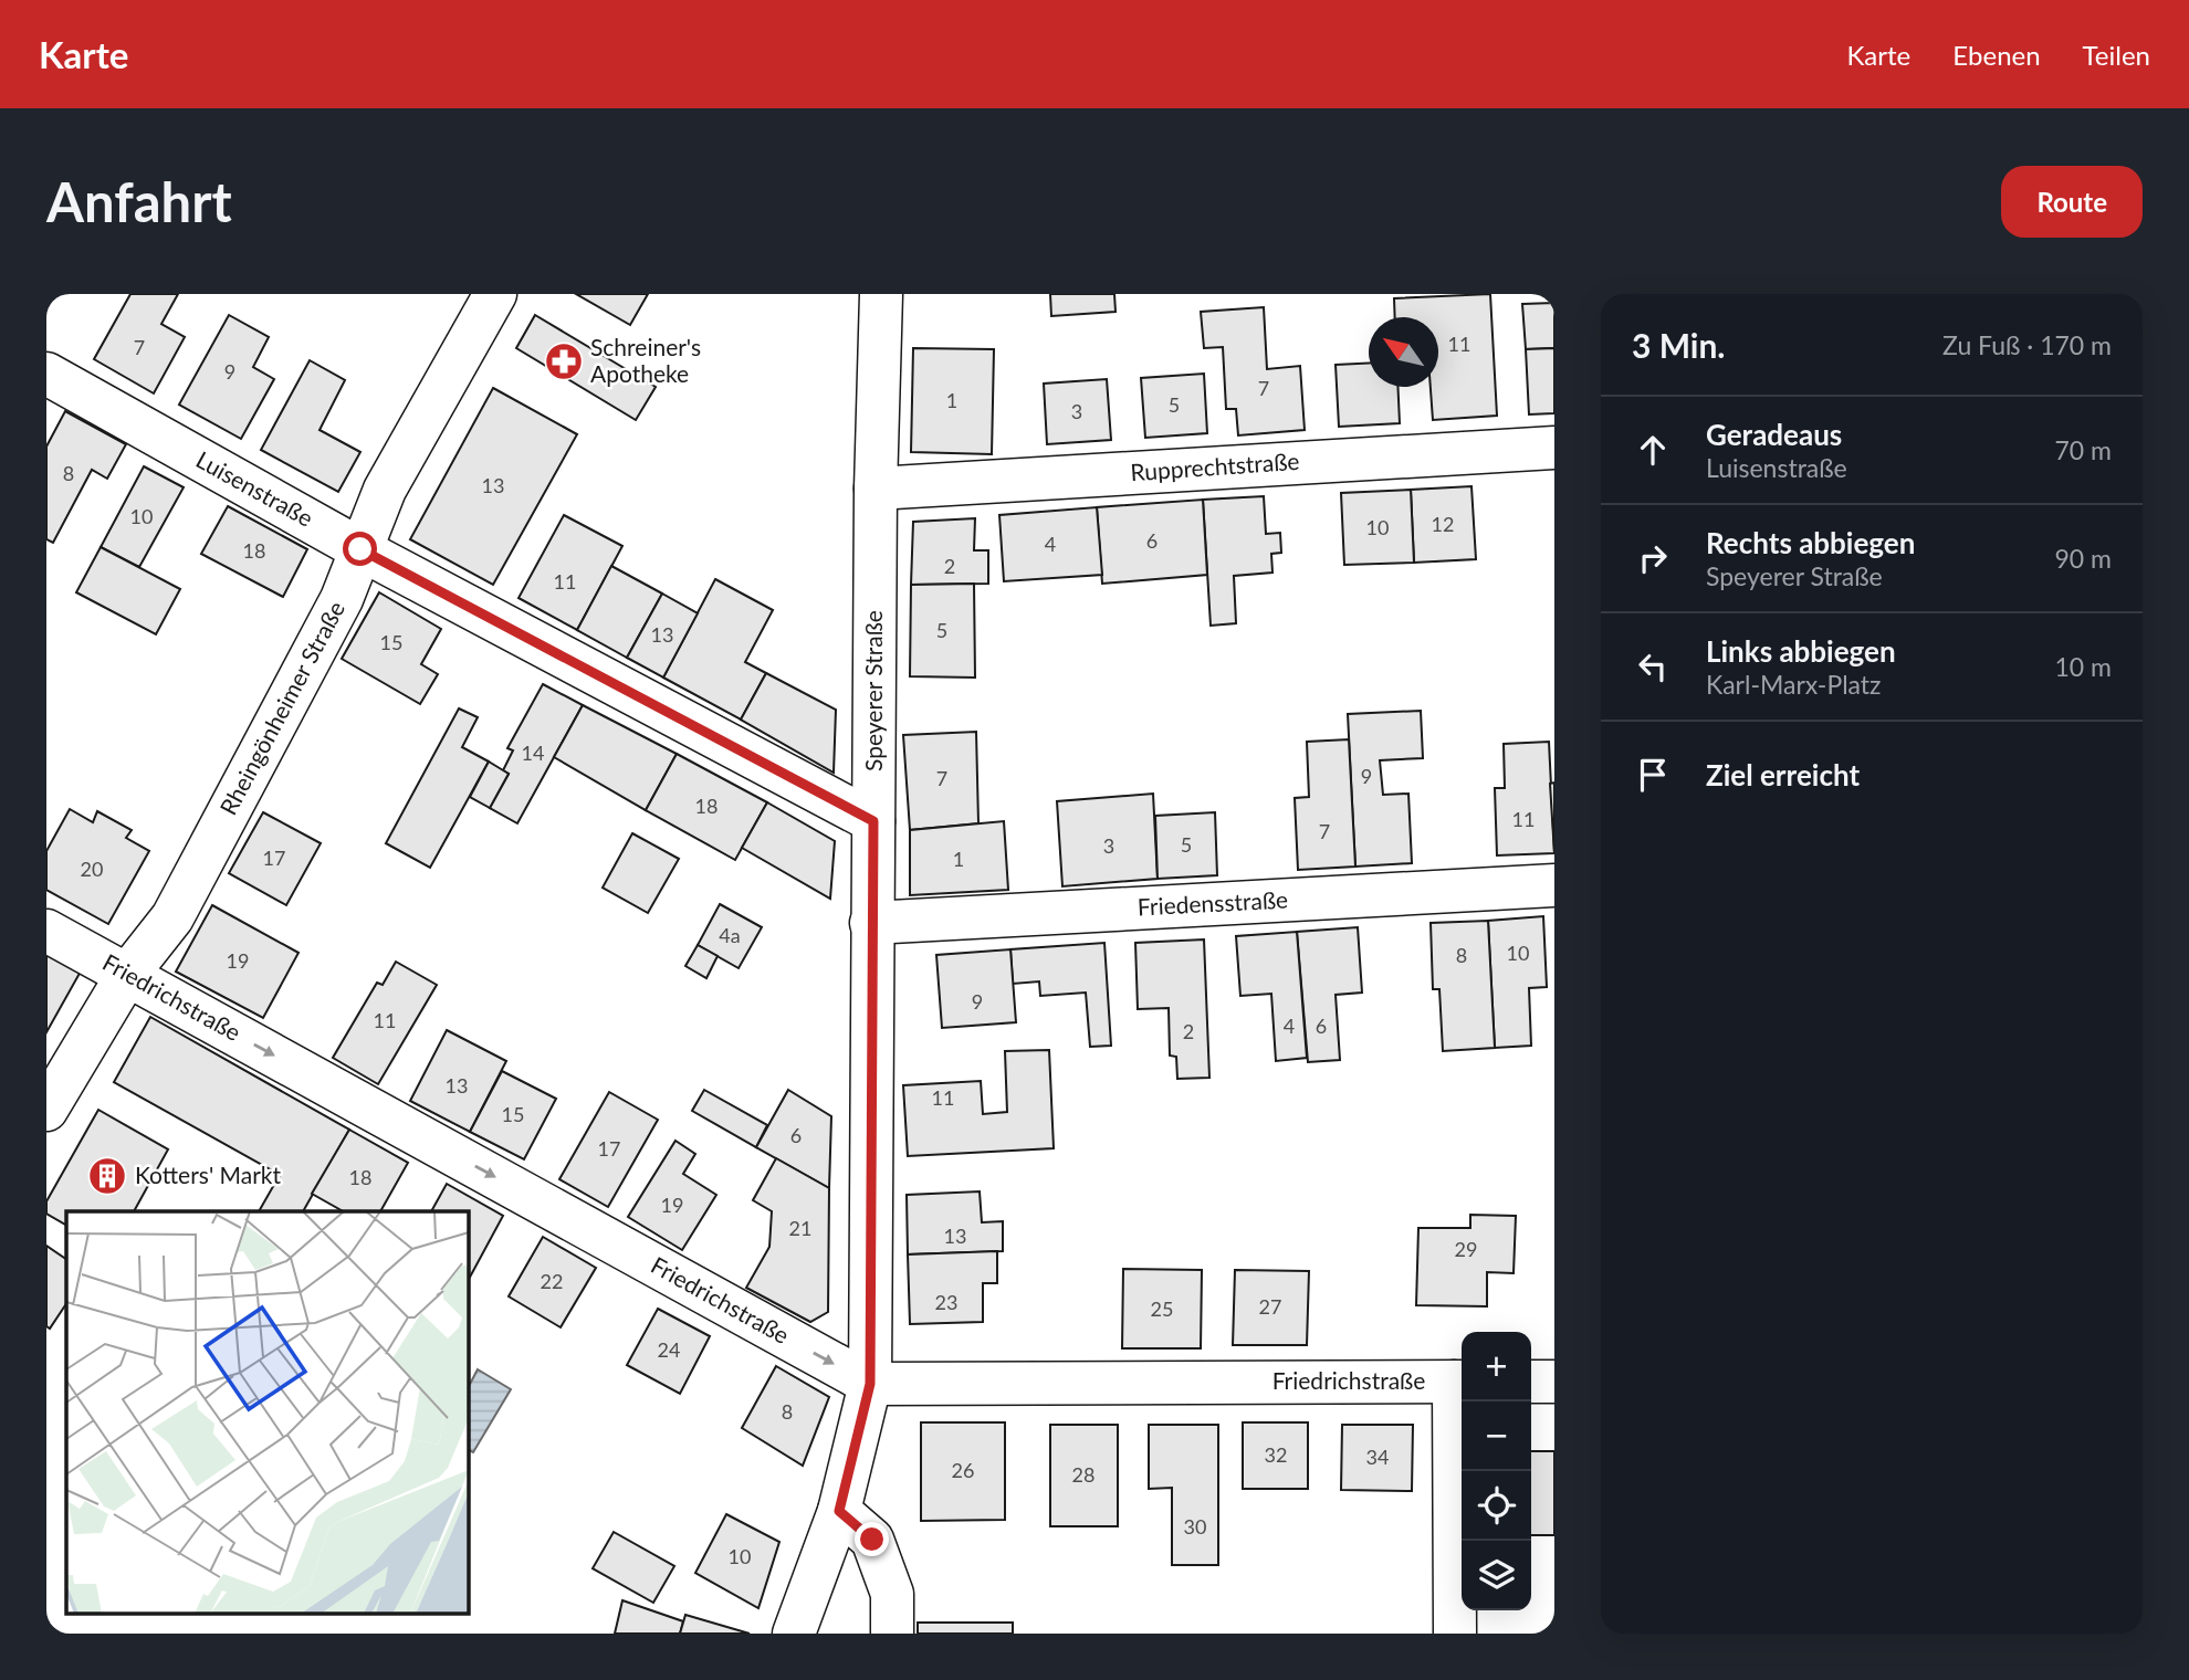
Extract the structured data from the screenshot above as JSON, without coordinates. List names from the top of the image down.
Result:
{
  "streets": {
    "street": [
      "Rupprechtstraße",
      "Luisenstraße",
      "Speyerer Straße",
      "Rheingönheimer Straße",
      "Friedensstraße",
      "Friedrichstraße"
    ]
  },
  "crossings": [
    ["Rupprechtstraße", "Speyerer Straße"],
    ["Luisenstraße", "Speyerer Straße"],
    ["Luisenstraße", "Rheingönheimer Straße"],
    ["Speyerer Straße", "Friedensstraße"],
    ["Speyerer Straße", "Friedrichstraße"],
    ["Rheingönheimer Straße", "Friedrichstraße"]
  ],
  "one_way": ["Friedrichstraße"],
  "places": {
    "pharmacy": ["Schreiner's Apotheke"],
    "building": ["Kotters' Markt"]
  },
  "house_numbers": [
    "11",
    "7",
    "9",
    "7",
    "1",
    "5",
    "3",
    "8",
    "13",
    "10",
    "12",
    "10",
    "6",
    "4",
    "18",
    "2",
    "11",
    "5",
    "13",
    "15",
    "14",
    "9",
    "7",
    "18",
    "11",
    "7",
    "5",
    "3",
    "17",
    "1",
    "20",
    "4a",
    "10",
    "8",
    "19",
    "9",
    "11",
    "4",
    "6",
    "2",
    "13",
    "11",
    "15",
    "6",
    "17",
    "18",
    "19",
    "21",
    "13",
    "29",
    "22",
    "23",
    "27",
    "25",
    "24",
    "8",
    "32",
    "34",
    "26",
    "28",
    "30",
    "10"
  ],
  "north": "top left",
  "page": {
    "header": "Karte",
    "nav": ["Karte", "Ebenen", "Teilen"],
    "buttons": "Route",
    "title": "Anfahrt",
    "heading": ["3 Min.", "Zu Fuß · 170 m"],
    "list": [
      ["Geradeaus", "Luisenstraße", "70 m"],
      ["Rechts abbiegen", "Speyerer Straße", "90 m"],
      ["Links abbiegen", "Karl-Marx-Platz", "10 m"],
      "Ziel erreicht"
    ],
    "map_buttons": ["+", "−"]
  }
}
